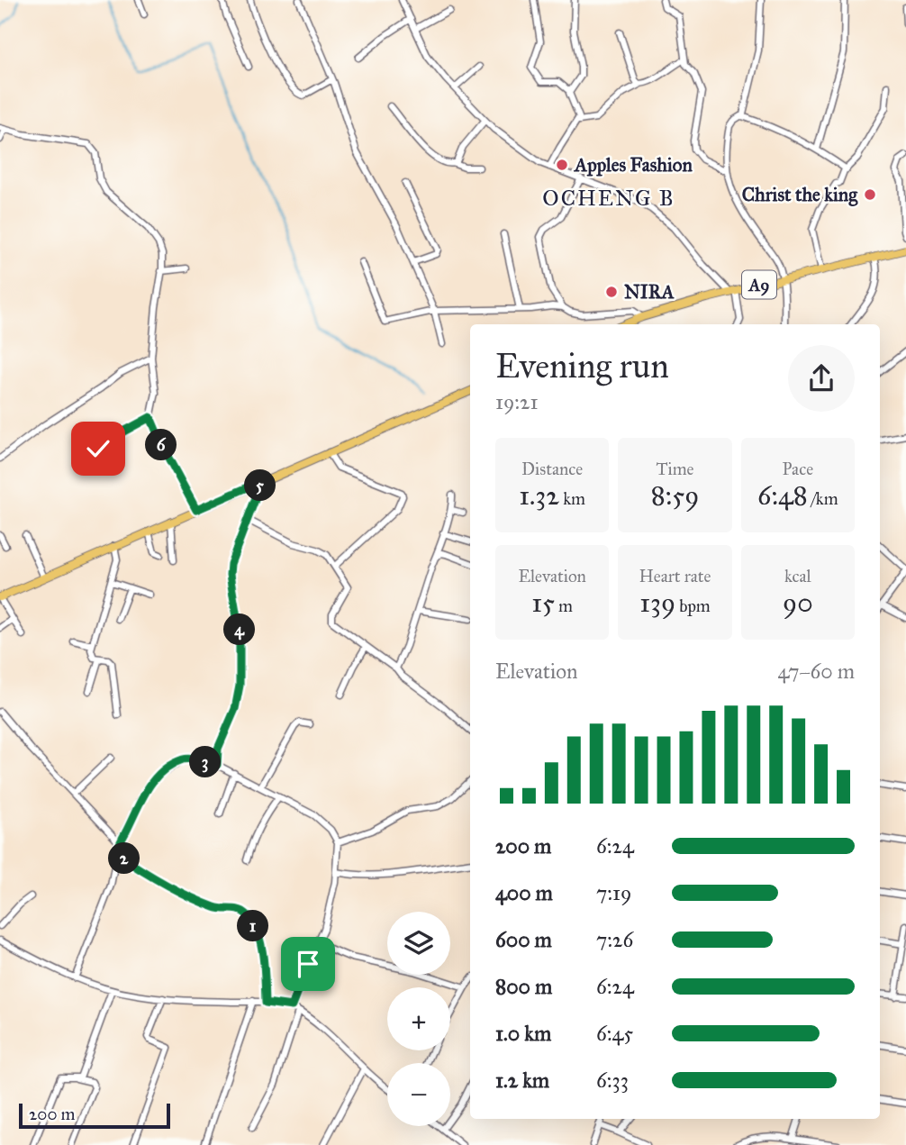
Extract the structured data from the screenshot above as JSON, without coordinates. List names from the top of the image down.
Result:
{
  "streets": {
    "main road": ["A9"]
  },
  "districts": ["OCHENG B"],
  "places": ["Apples Fashion", "Christ the king", "NIRA"],
  "scale_bar": "200 m",
  "page": {
    "heading": ["Evening run", "19:21"],
    "pins": [
      "6",
      "5",
      "4",
      "3",
      "2",
      "1"
    ],
    "stats": [
      ["Distance", "1.32 km"],
      ["Time", "8:59"],
      ["Pace", "6:48 /km"],
      ["Elevation", "15 m"],
      ["Heart rate", "139 bpm"],
      ["kcal", "90"]
    ],
    "chart": ["Elevation", "47–60 m"],
    "list": [
      {
        "name": "200 m",
        "note": "6:24"
      },
      {
        "name": "400 m",
        "note": "7:19"
      },
      {
        "name": "600 m",
        "note": "7:26"
      },
      {
        "name": "800 m",
        "note": "6:24"
      },
      {
        "name": "1.0 km",
        "note": "6:45"
      },
      {
        "name": "1.2 km",
        "note": "6:33"
      }
    ],
    "map_buttons": ["+", "−"],
    "scale": "200 m"
  }
}
